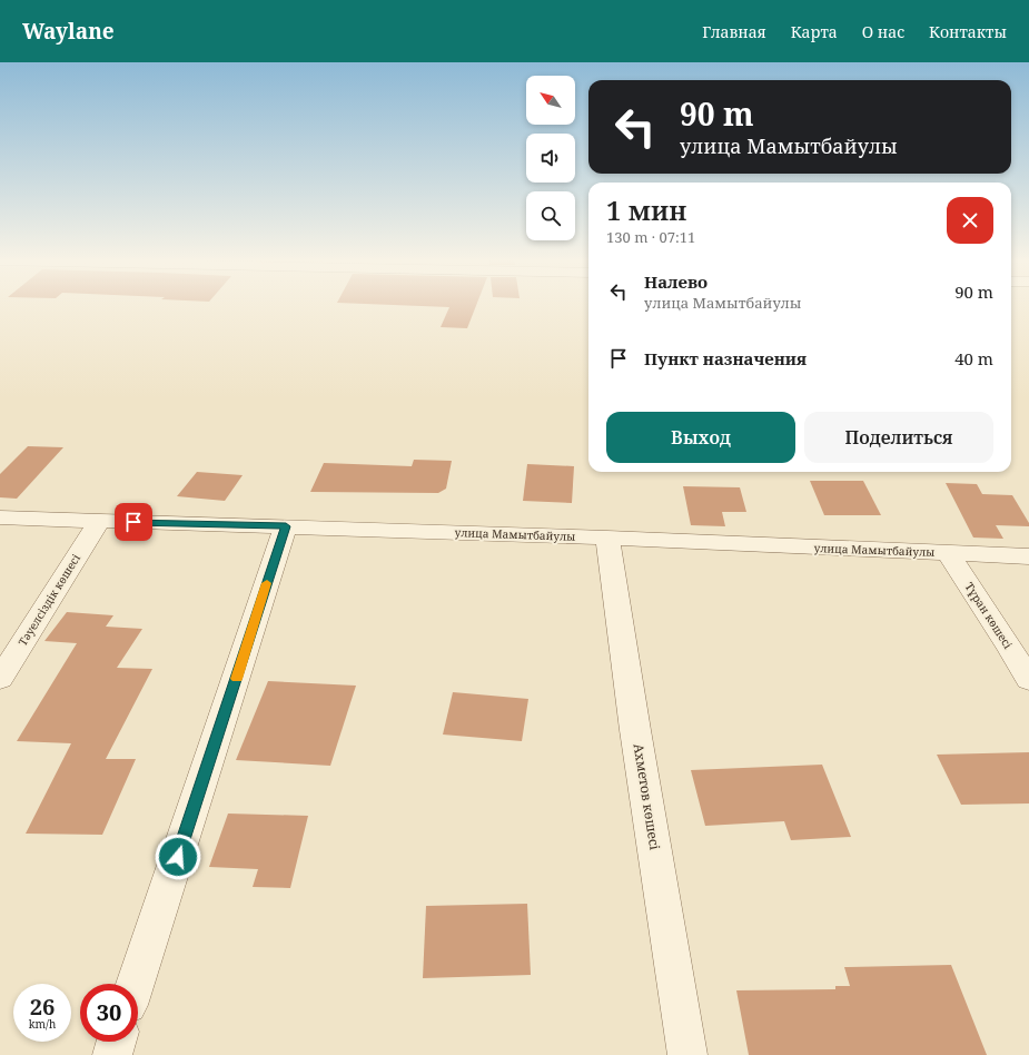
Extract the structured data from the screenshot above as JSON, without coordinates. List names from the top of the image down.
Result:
{
  "streets": {
    "street": [
      "улица Мамытбайулы",
      "Тәуелсіздік көшесі",
      "Тұран көшесі",
      "Ахметов көшесі"
    ]
  },
  "crossings": [
    ["улица Мамытбайулы", "Тәуелсіздік көшесі"],
    ["улица Мамытбайулы", "Тұран көшесі"],
    ["улица Мамытбайулы", "Ахметов көшесі"]
  ],
  "north": "top left",
  "page": {
    "header": "Waylane",
    "nav": [
      "Главная",
      "Карта",
      "О нас",
      "Контакты"
    ],
    "turn": ["90 m", "улица Мамытбайулы"],
    "heading": ["1 мин", "130 m · 07:11"],
    "list": [
      {
        "name": "Налево",
        "note": "улица Мамытбайулы",
        "value": "90 m"
      },
      {
        "name": "Пункт назначения",
        "value": "40 m"
      }
    ],
    "buttons": ["Выход", "Поделиться"],
    "speed": "26 km/h",
    "limit": "30"
  }
}
